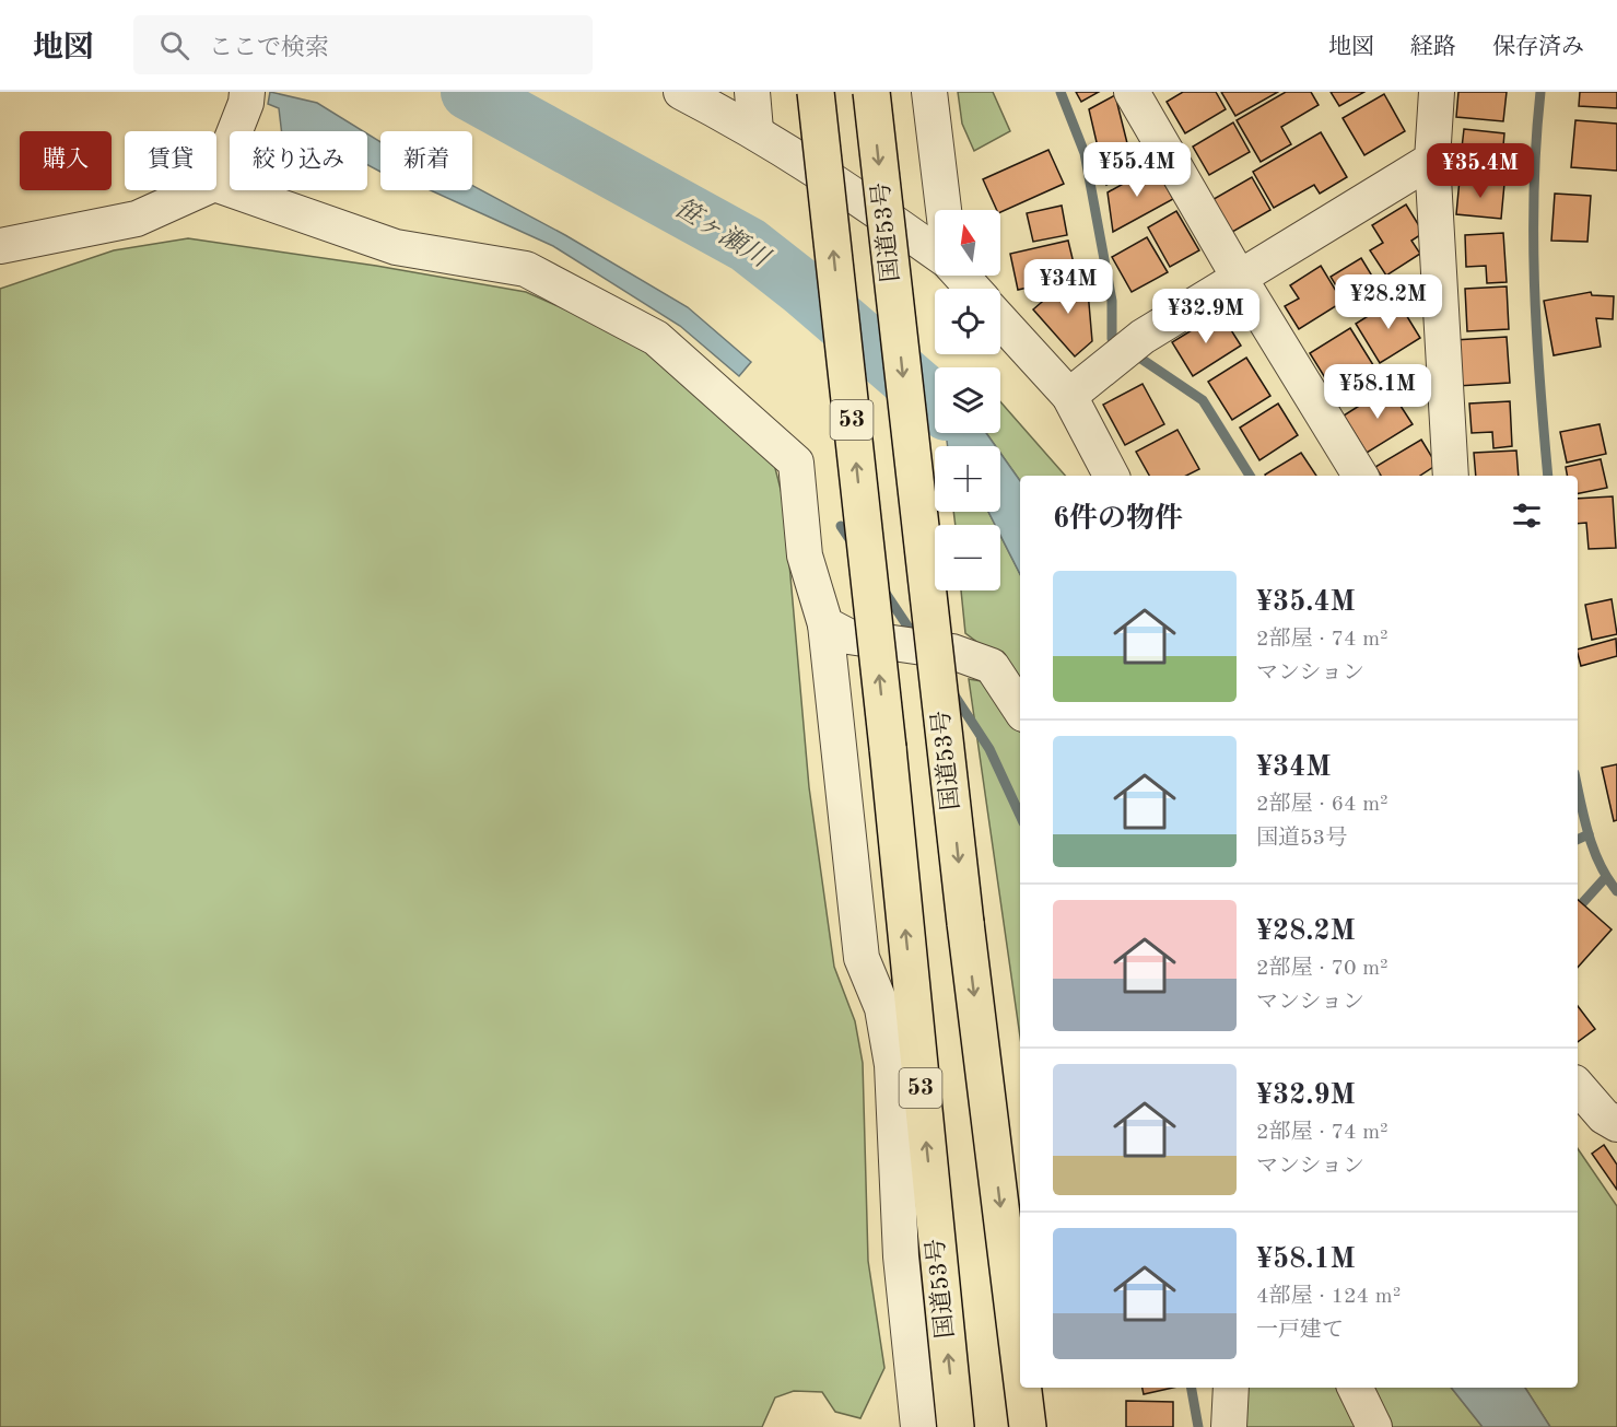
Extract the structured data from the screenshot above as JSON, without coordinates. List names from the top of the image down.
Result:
{
  "streets": {
    "highway": ["国道53号", "53"]
  },
  "water": ["笹ヶ瀬川"],
  "north": "top",
  "page": {
    "header": "地図",
    "search": "ここで検索",
    "nav": ["地図", "経路", "保存済み"],
    "chip": [
      "購入",
      "賃貸",
      "絞り込み",
      "新着"
    ],
    "price": [
      "¥55.4M",
      "¥35.4M",
      "¥34M",
      "¥28.2M",
      "¥32.9M",
      "¥58.1M"
    ],
    "map_buttons": ["+", "−"],
    "heading": "6件の物件",
    "list": [
      {
        "name": "¥35.4M",
        "note": "2部屋 · 74 m² · マンション"
      },
      {
        "name": "¥34M",
        "note": "2部屋 · 64 m² · 国道53号"
      },
      {
        "name": "¥28.2M",
        "note": "2部屋 · 70 m² · マンション"
      },
      {
        "name": "¥32.9M",
        "note": "2部屋 · 74 m² · マンション"
      },
      {
        "name": "¥58.1M",
        "note": "4部屋 · 124 m² · 一戸建て"
      }
    ]
  }
}
